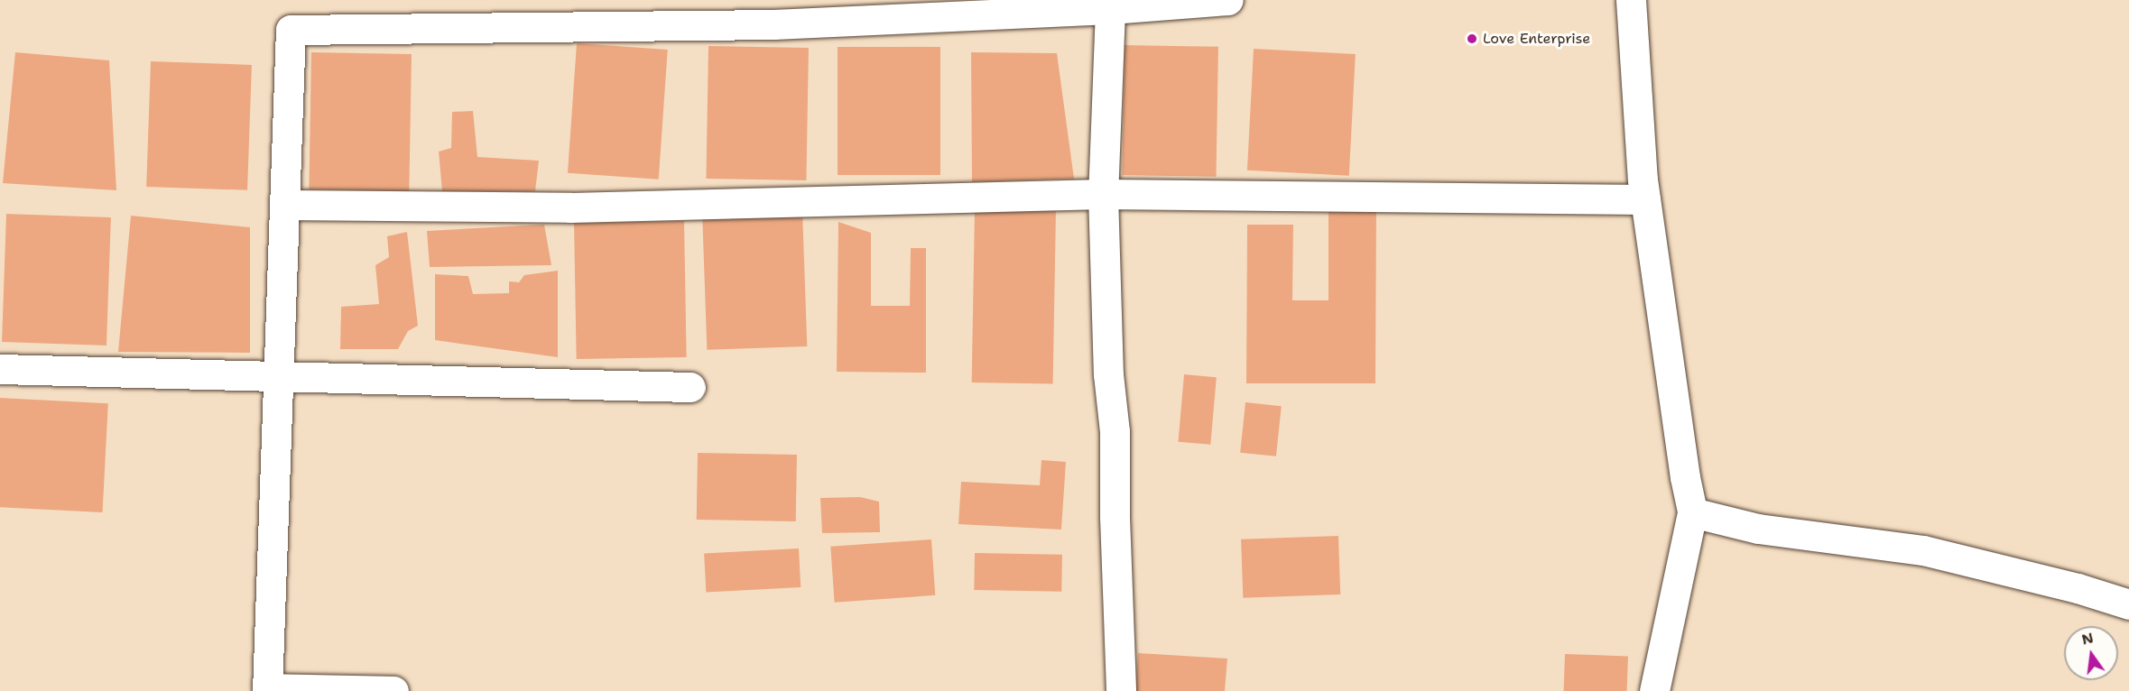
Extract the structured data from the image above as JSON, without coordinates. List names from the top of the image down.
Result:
{
  "places": ["Love Enterprise"],
  "north": "top"
}
